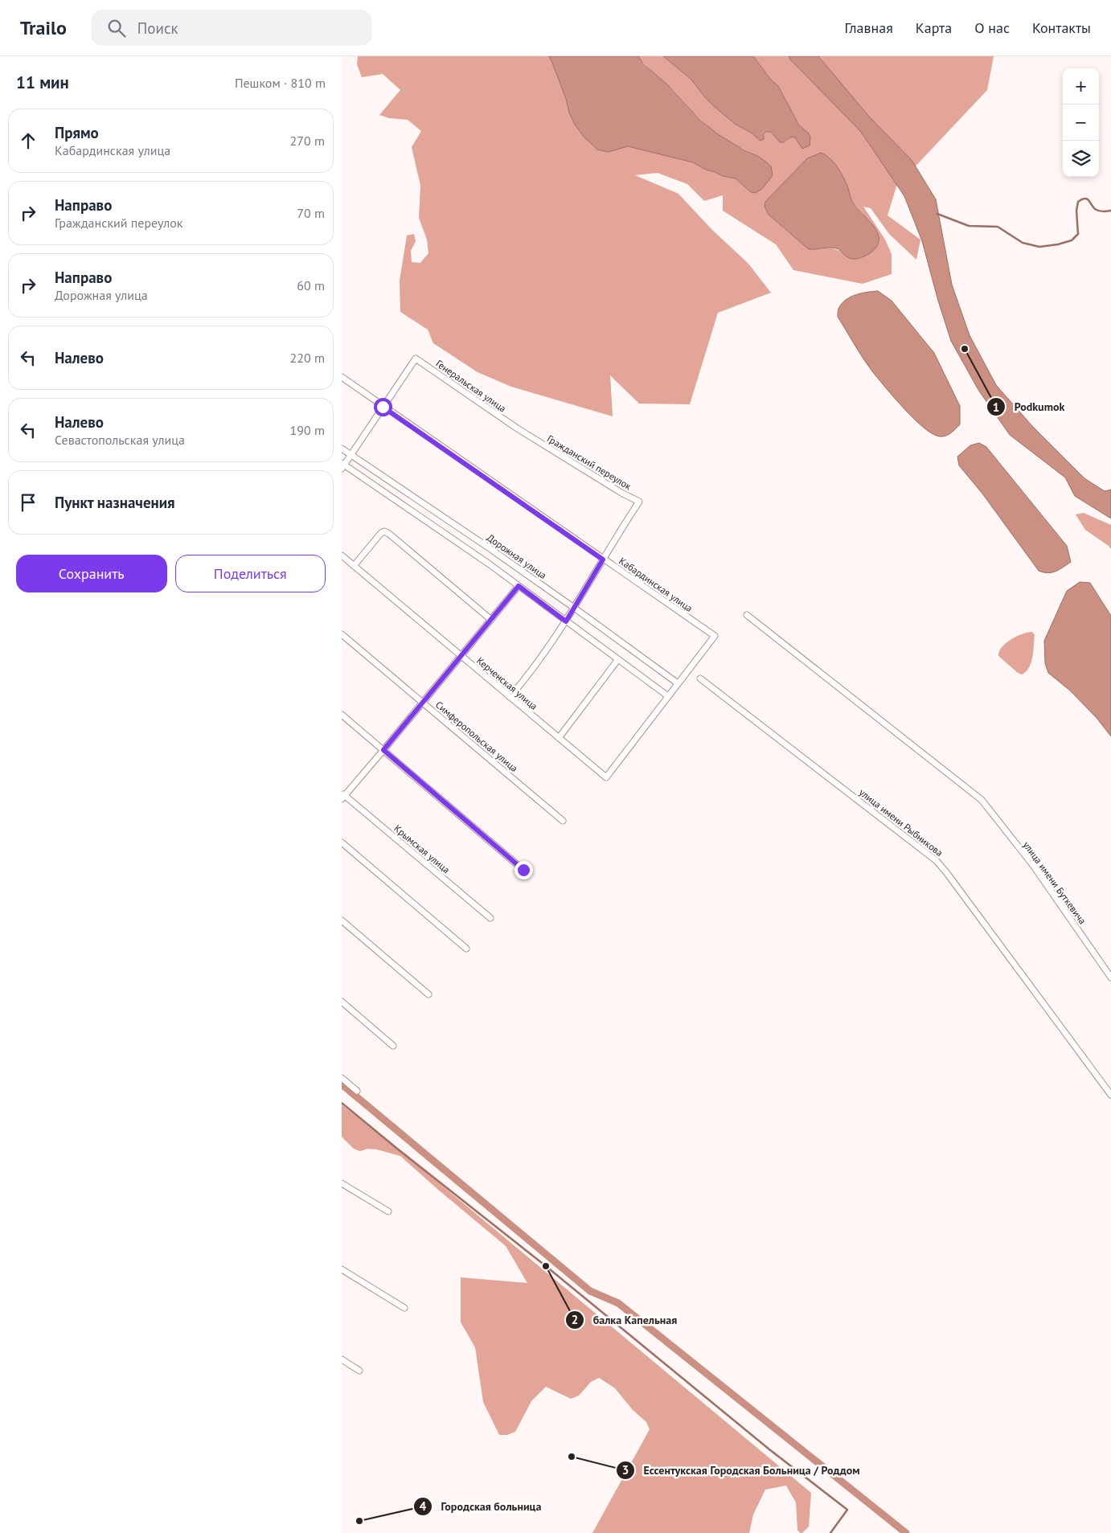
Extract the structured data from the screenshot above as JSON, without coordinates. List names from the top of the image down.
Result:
{
  "streets": {
    "street": [
      "Генеральская улица",
      "Гражданский переулок",
      "Дорожная улица",
      "Кабардинская улица",
      "Керченская улица",
      "Симферопольская улица",
      "улица имени Рыбникова",
      "Крымская улица",
      "улица имени Буткевича"
    ]
  },
  "crossings": [
    ["Генеральская улица", "Гражданский переулок"],
    ["Генеральская улица", "Кабардинская улица"],
    ["Гражданский переулок", "Дорожная улица"],
    ["Гражданский переулок", "Кабардинская улица"],
    ["Гражданский переулок", "Керченская улица"],
    ["Дорожная улица", "Кабардинская улица"],
    ["Кабардинская улица", "Керченская улица"]
  ],
  "places": [
    "Podkumok",
    "балка Капельная",
    "Ессентукская Городская Больница / Роддом",
    "Городская больница"
  ],
  "page": {
    "header": "Trailo",
    "search": "Поиск",
    "nav": [
      "Главная",
      "Карта",
      "О нас",
      "Контакты"
    ],
    "heading": ["11 мин", "Пешком · 810 m"],
    "map_buttons": ["+", "−"],
    "list": [
      ["Прямо", "Кабардинская улица", "270 m"],
      ["Направо", "Гражданский переулок", "70 m"],
      ["Направо", "Дорожная улица", "60 m"],
      ["Налево", "220 m"],
      ["Налево", "Севастопольская улица", "190 m"],
      "Пункт назначения"
    ],
    "buttons": ["Сохранить", "Поделиться"]
  }
}
